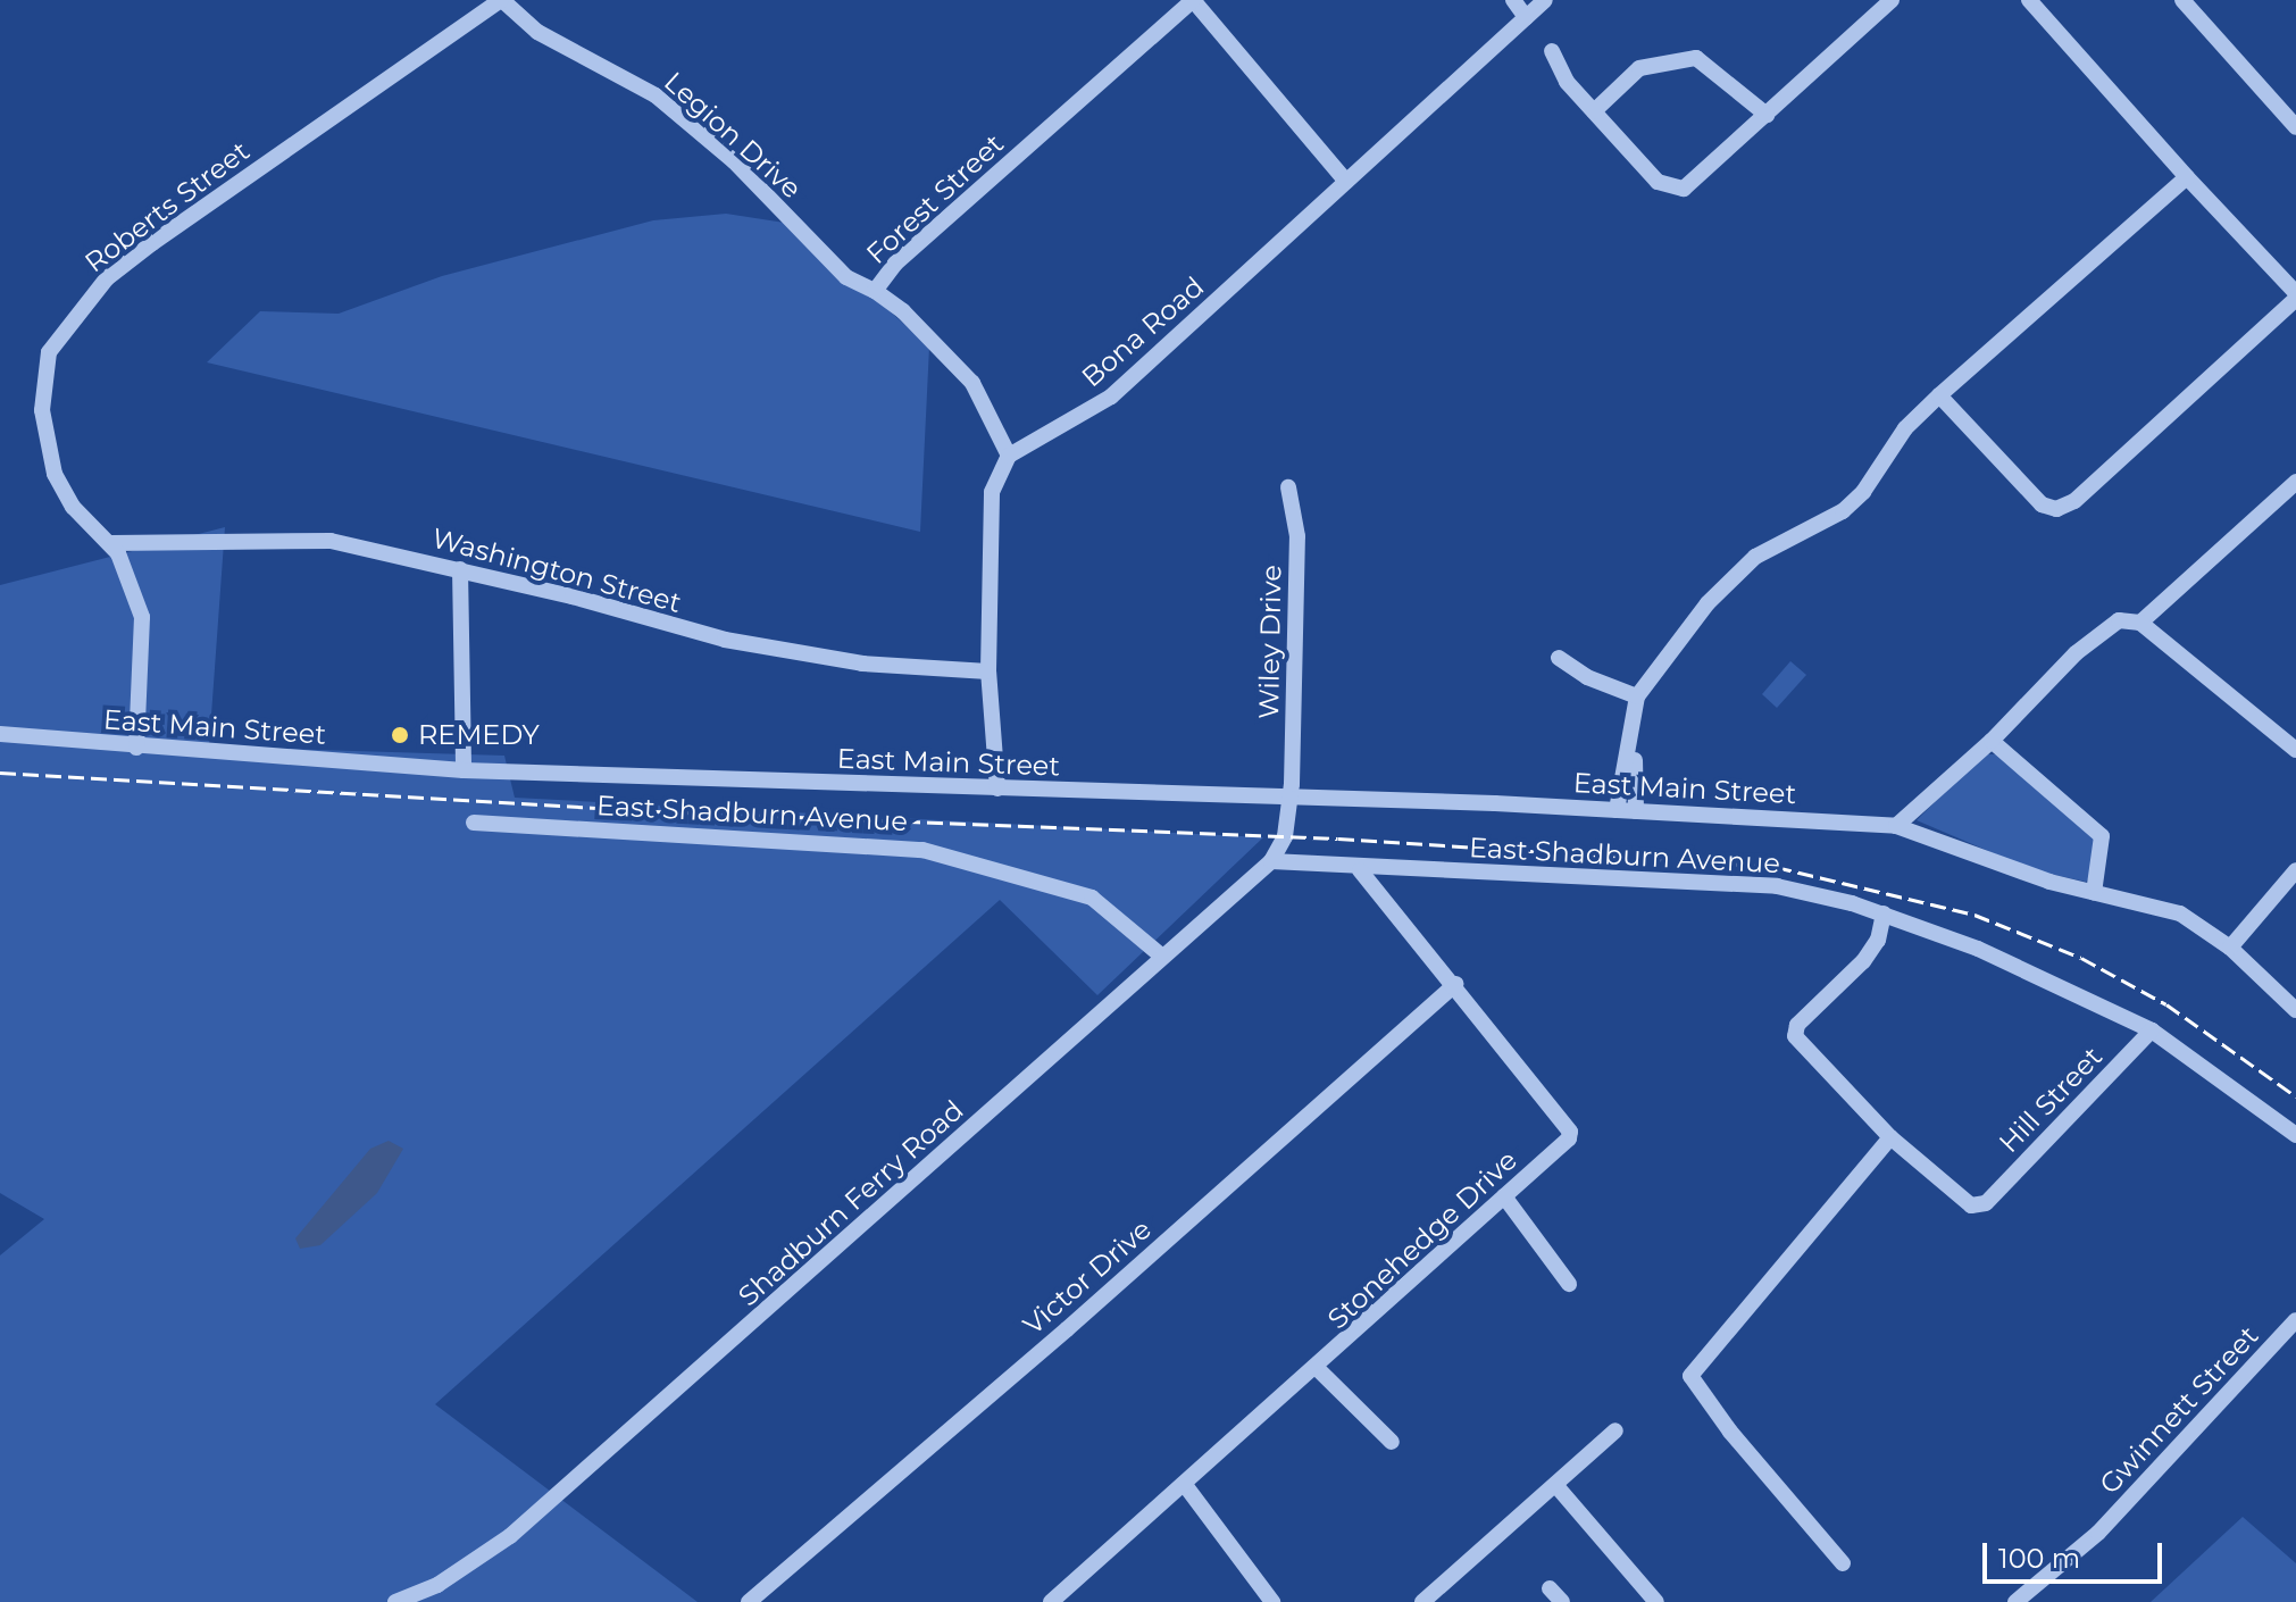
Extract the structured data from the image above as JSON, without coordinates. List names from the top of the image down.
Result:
{
  "streets": {
    "street": [
      "Legion Drive",
      "Forest Street",
      "Roberts Street",
      "Bona Road",
      "Washington Street",
      "Wiley Drive",
      "East Main Street",
      "East Shadburn Avenue",
      "Hill Street",
      "Shadburn Ferry Road",
      "Stonehedge Drive",
      "Victor Drive",
      "Gwinnett Street"
    ]
  },
  "crossings": [
    ["Legion Drive", "Forest Street"],
    ["Legion Drive", "Roberts Street"],
    ["Forest Street", "Bona Road"],
    ["Roberts Street", "Washington Street"],
    ["Roberts Street", "East Main Street"],
    ["Wiley Drive", "East Main Street"],
    ["Wiley Drive", "Shadburn Ferry Road"],
    ["East Main Street", "Shadburn Ferry Road"],
    ["East Shadburn Avenue", "Hill Street"],
    ["East Shadburn Avenue", "Shadburn Ferry Road"],
    ["East Shadburn Avenue", "Stonehedge Drive"],
    ["Stonehedge Drive", "Victor Drive"]
  ],
  "places": ["REMEDY"],
  "scale_bar": "100 m"
}
